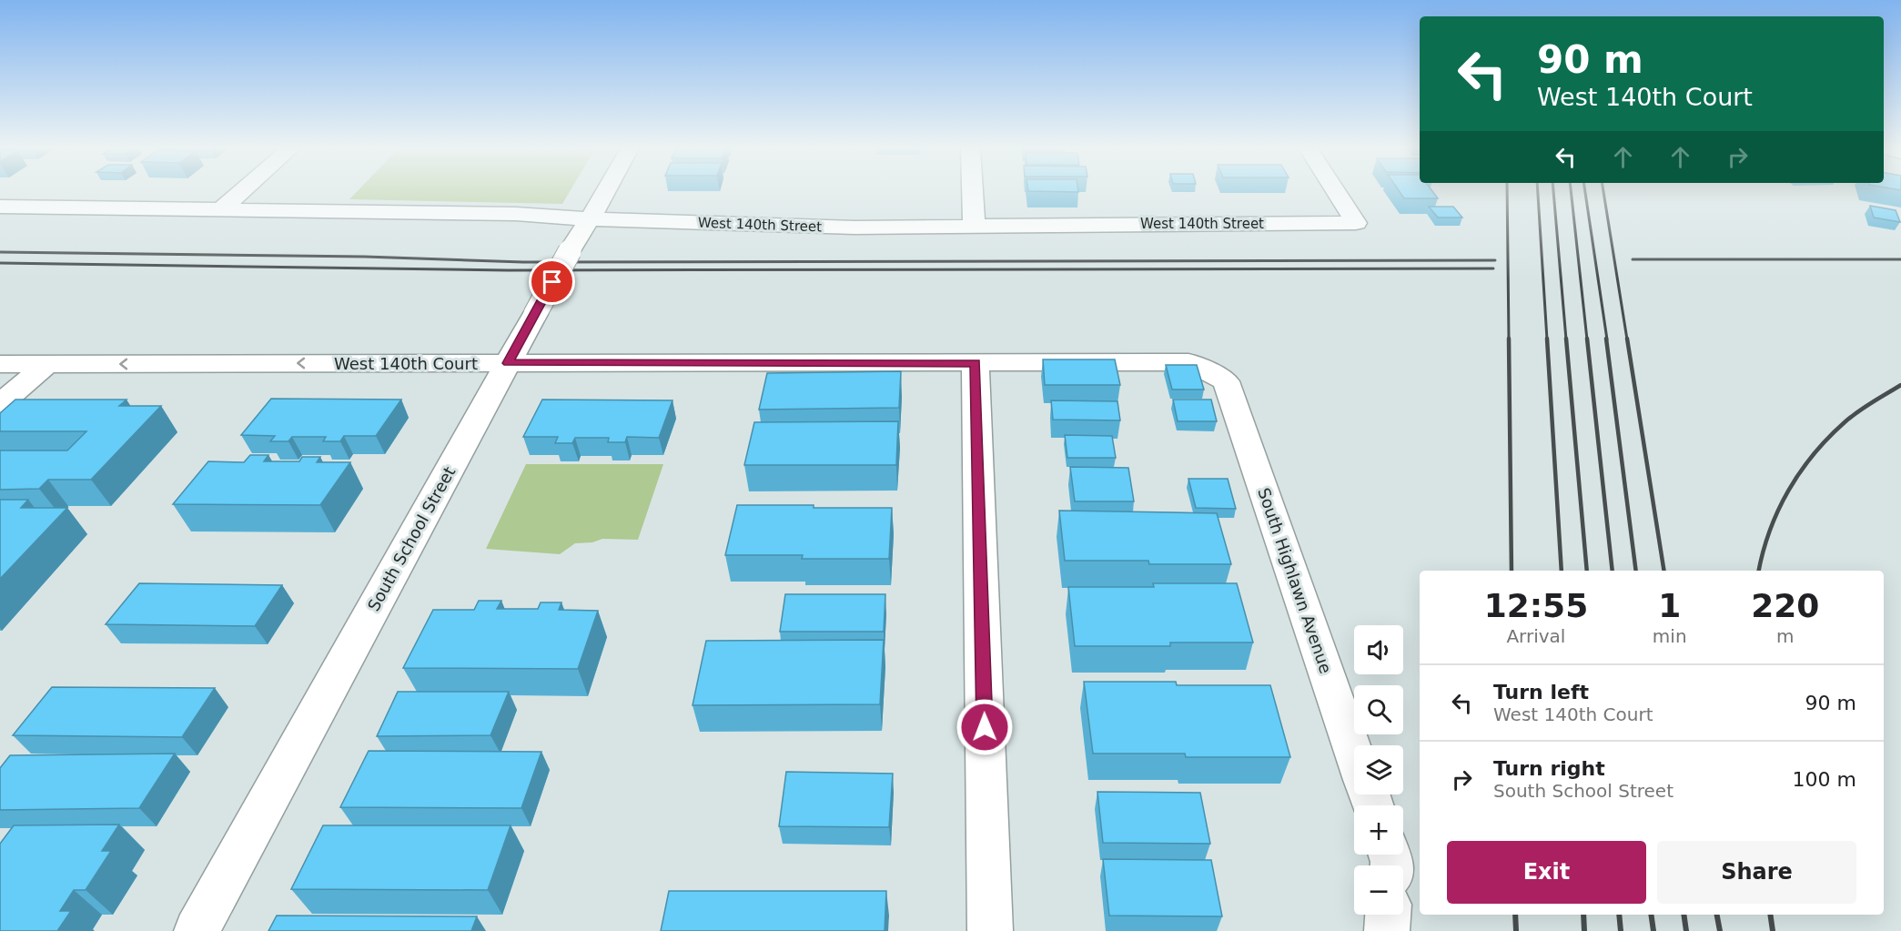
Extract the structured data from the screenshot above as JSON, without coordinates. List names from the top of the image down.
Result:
{
  "streets": {
    "street": [
      "West 140th Street",
      "West 140th Court",
      "South School Street",
      "South Highlawn Avenue"
    ]
  },
  "crossings": [
    ["West 140th Street", "South School Street"],
    ["West 140th Court", "South School Street"],
    ["West 140th Court", "South Highlawn Avenue"]
  ],
  "one_way": ["West 140th Court"],
  "page": {
    "turn": ["90 m", "West 140th Court"],
    "eta": [
      "12:55",
      "Arrival",
      "1",
      "min",
      "220",
      "m"
    ],
    "map_buttons": ["+", "−"],
    "list": [
      {
        "name": "Turn left",
        "note": "West 140th Court",
        "value": "90 m"
      },
      {
        "name": "Turn right",
        "note": "South School Street",
        "value": "100 m"
      }
    ],
    "buttons": ["Exit", "Share"]
  }
}
